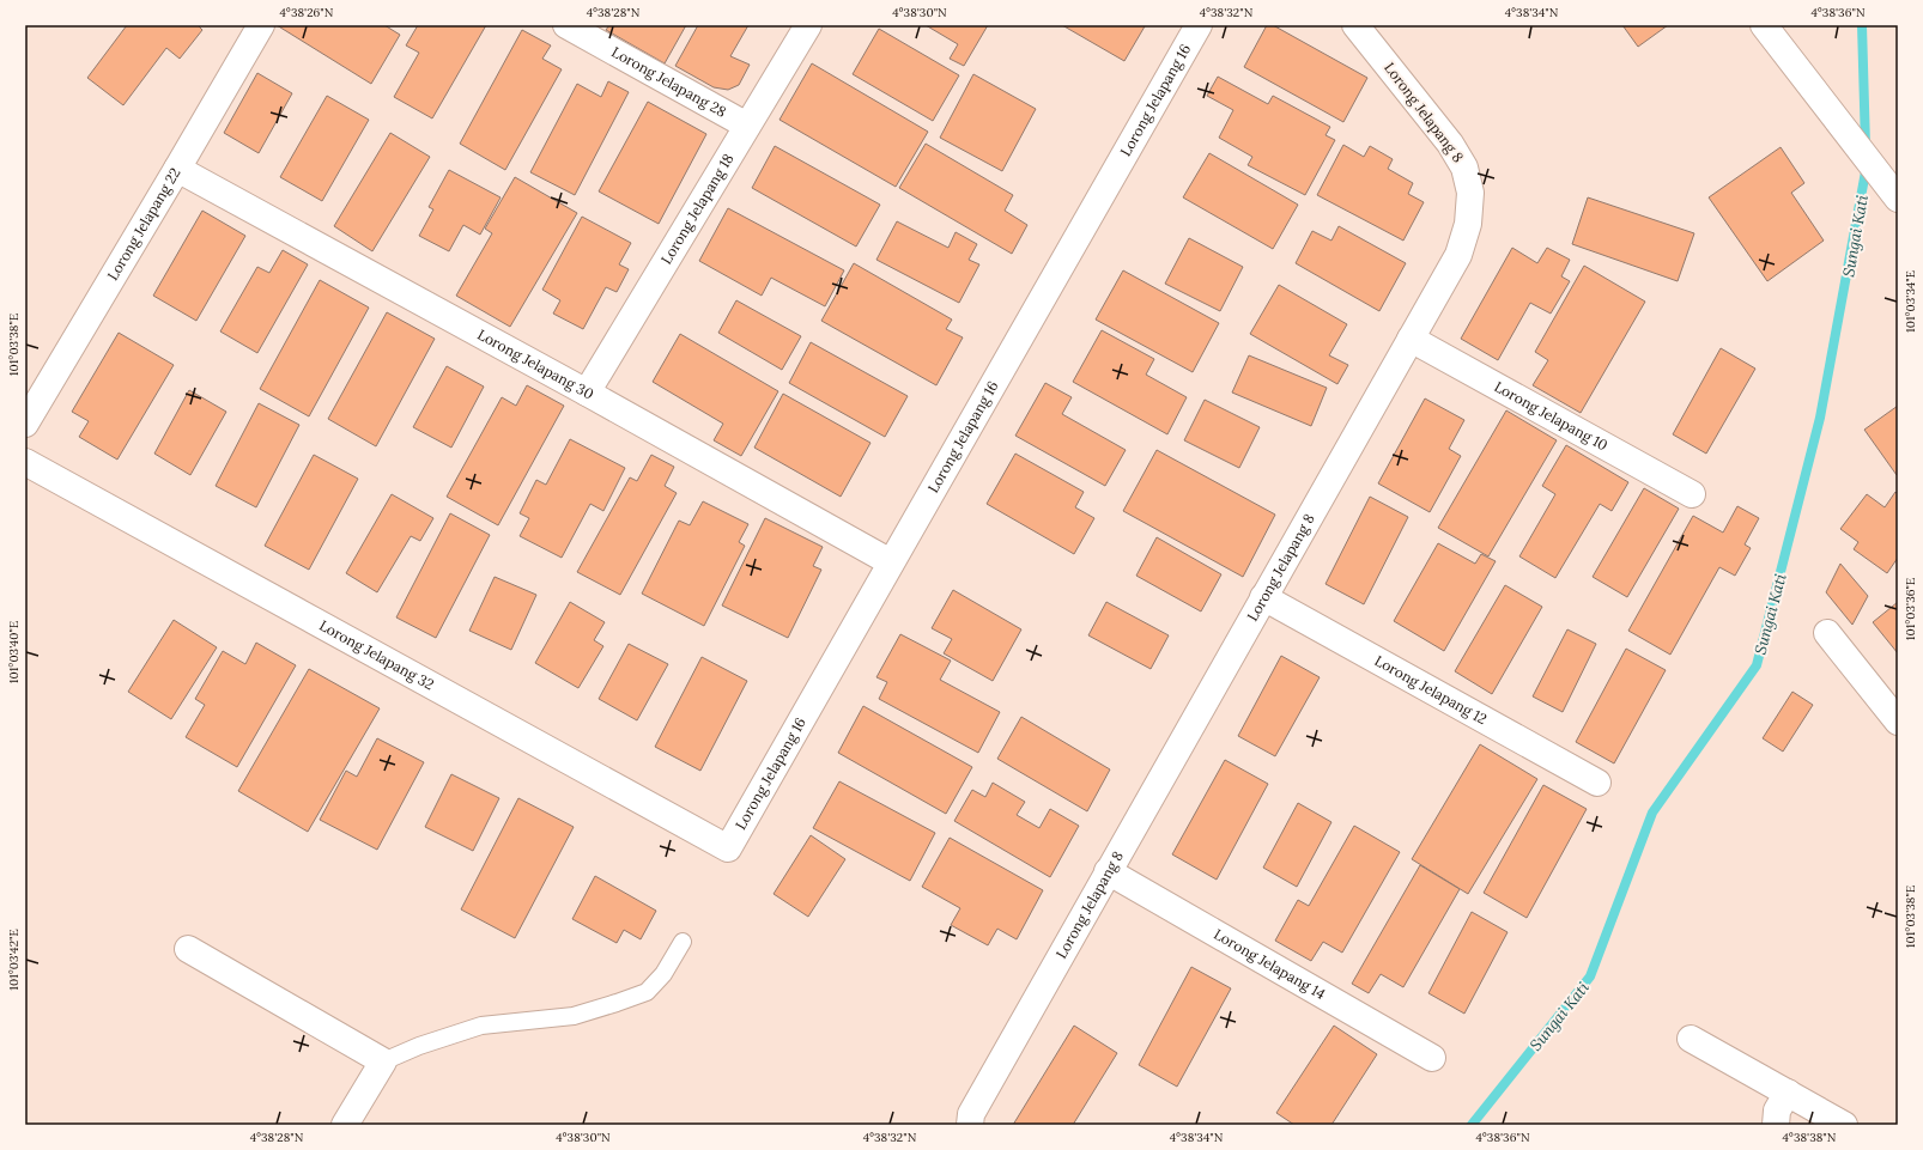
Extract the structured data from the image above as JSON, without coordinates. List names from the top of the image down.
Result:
{
  "streets": {
    "street": [
      "Lorong Jelapang 28",
      "Lorong Jelapang 16",
      "Lorong Jelapang 8",
      "Lorong Jelapang 18",
      "Lorong Jelapang 22",
      "Lorong Jelapang 30",
      "Lorong Jelapang 10",
      "Lorong Jelapang 32",
      "Lorong Jelapang 12",
      "Lorong Jelapang 14"
    ]
  },
  "crossings": [
    ["Lorong Jelapang 28", "Lorong Jelapang 18"],
    ["Lorong Jelapang 16", "Lorong Jelapang 30"],
    ["Lorong Jelapang 16", "Lorong Jelapang 32"],
    ["Lorong Jelapang 8", "Lorong Jelapang 10"],
    ["Lorong Jelapang 8", "Lorong Jelapang 12"],
    ["Lorong Jelapang 8", "Lorong Jelapang 14"],
    ["Lorong Jelapang 18", "Lorong Jelapang 30"],
    ["Lorong Jelapang 22", "Lorong Jelapang 30"]
  ],
  "water": ["Sungai Kati"],
  "coordinates": [
    "4°38'26\"N",
    "4°38'28\"N",
    "4°38'30\"N",
    "4°38'32\"N",
    "4°38'34\"N",
    "4°38'36\"N",
    "101°03'34\"E",
    "101°03'38\"E",
    "101°03'36\"E",
    "101°03'40\"E",
    "101°03'42\"E",
    "4°38'38\"N"
  ]
}
